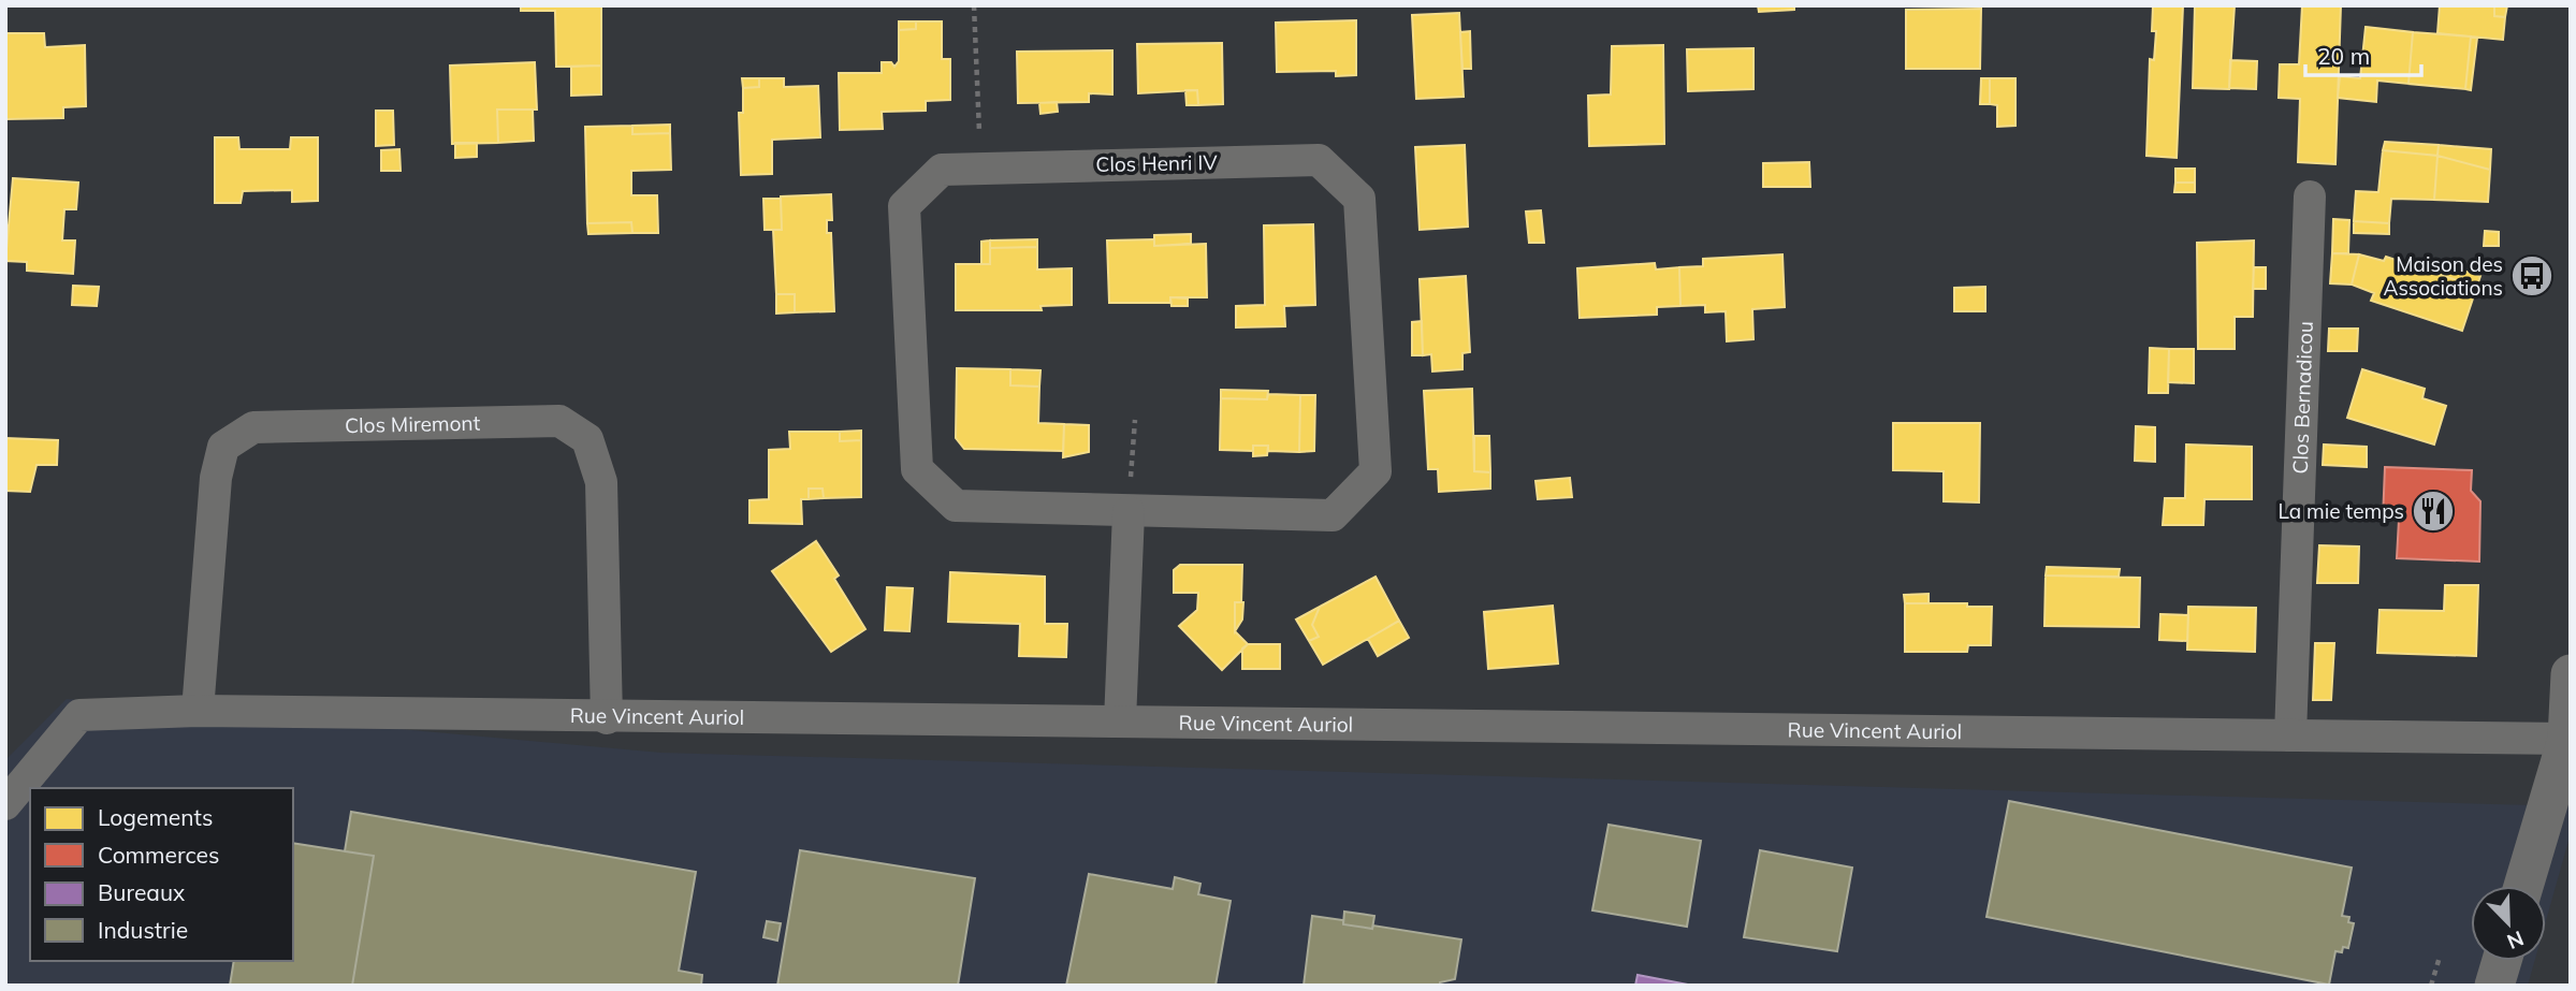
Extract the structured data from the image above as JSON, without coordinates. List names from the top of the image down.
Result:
{
  "streets": {
    "street": [
      "Clos Henri IV",
      "Clos Bernadicou",
      "Clos Miremont",
      "Rue Vincent Auriol"
    ]
  },
  "crossings": [
    ["Clos Bernadicou", "Rue Vincent Auriol"],
    ["Clos Miremont", "Rue Vincent Auriol"]
  ],
  "places": {
    "bus stop": ["Maison des Associations"],
    "restaurant": ["La mie temps"]
  },
  "legend": [
    "Logements",
    "Commerces",
    "Bureaux",
    "Industrie"
  ],
  "scale_bar": "20 m",
  "north": "bottom right"
}
